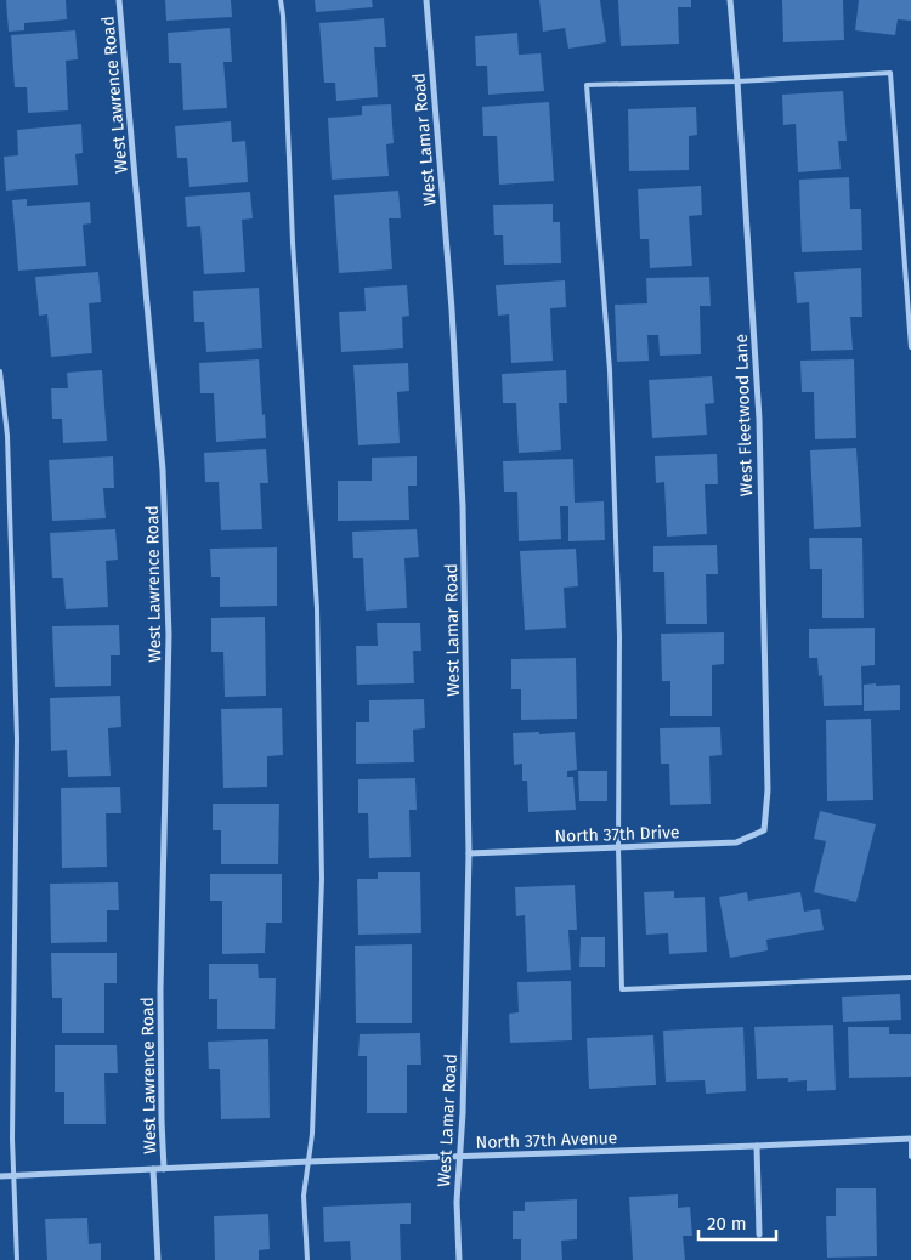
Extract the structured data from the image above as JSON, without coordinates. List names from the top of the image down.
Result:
{
  "streets": {
    "street": [
      "West Lawrence Road",
      "West Lamar Road",
      "West Fleetwood Lane",
      "North 37th Drive",
      "North 37th Avenue"
    ]
  },
  "crossings": [
    ["West Lawrence Road", "North 37th Avenue"],
    ["West Lamar Road", "North 37th Drive"],
    ["West Lamar Road", "North 37th Avenue"],
    ["West Fleetwood Lane", "North 37th Drive"]
  ],
  "scale_bar": "20 m"
}
